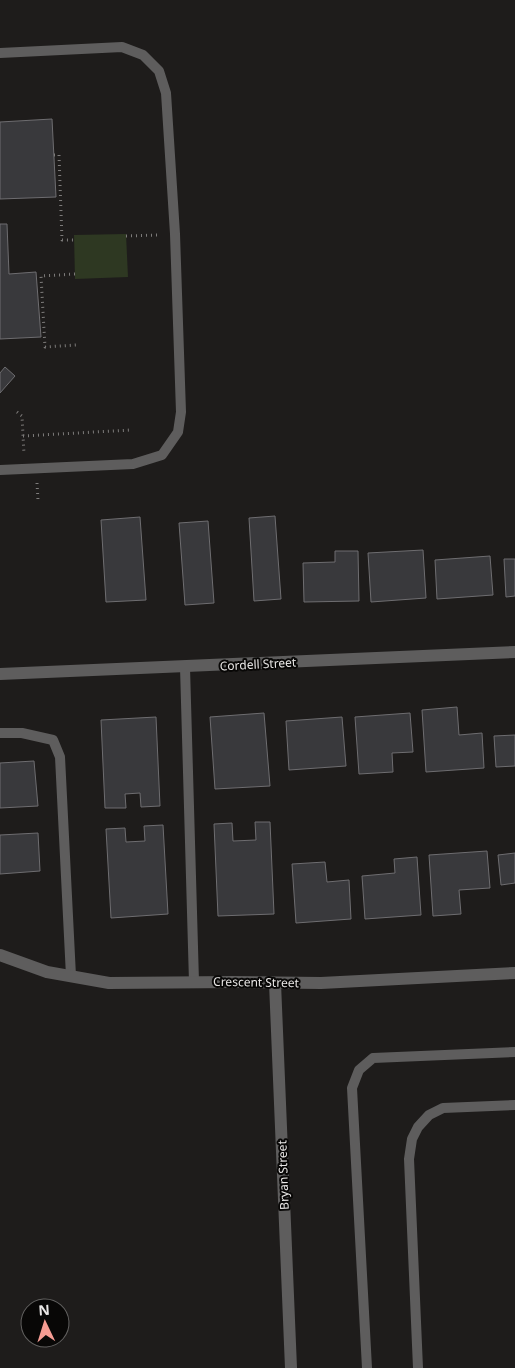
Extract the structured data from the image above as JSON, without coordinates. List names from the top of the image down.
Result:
{
  "streets": {
    "street": ["Cordell Street", "Crescent Street", "Bryan Street"]
  },
  "crossings": [
    ["Crescent Street", "Bryan Street"]
  ],
  "north": "top"
}
